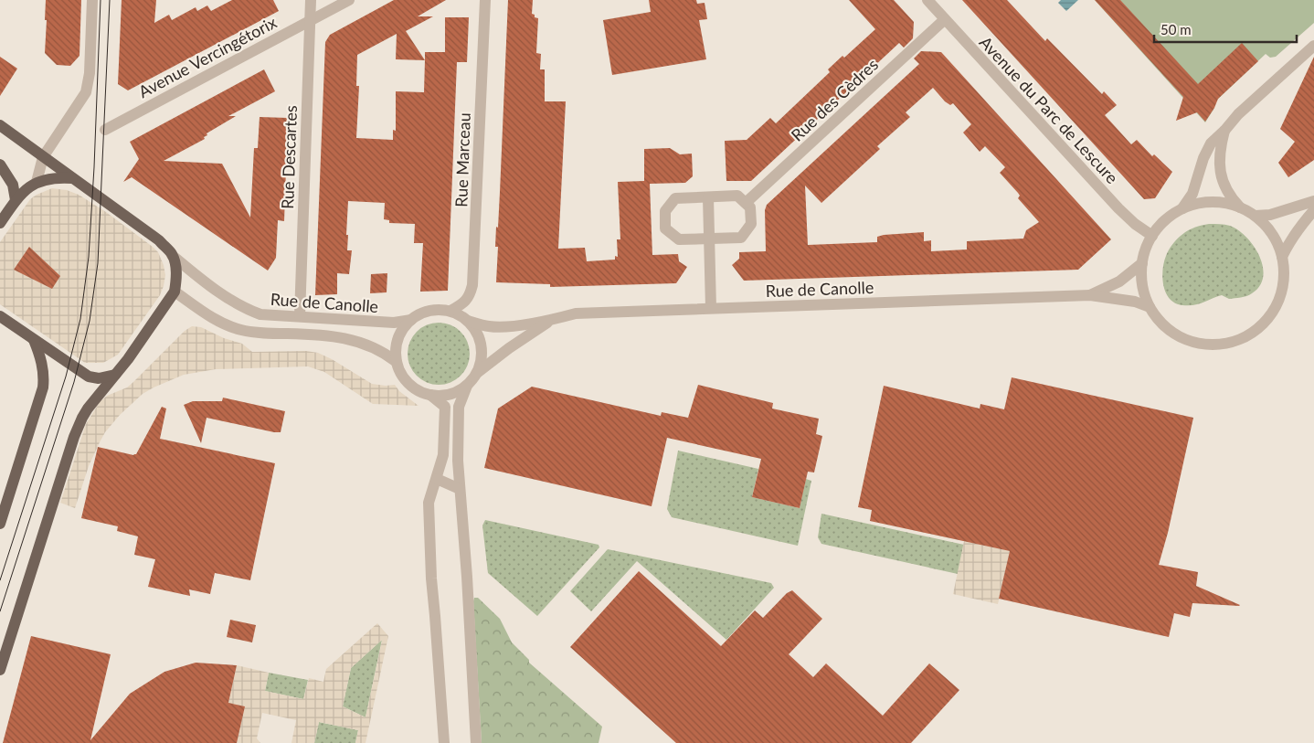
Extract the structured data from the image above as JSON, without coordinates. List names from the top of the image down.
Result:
{
  "streets": {
    "street": [
      "Avenue Vercingétorix",
      "Rue des Cèdres",
      "Avenue du Parc de Lescure",
      "Rue Descartes",
      "Rue Marceau",
      "Rue de Canolle"
    ]
  },
  "crossings": [
    ["Avenue Vercingétorix", "Rue Descartes"],
    ["Rue des Cèdres", "Avenue du Parc de Lescure"],
    ["Avenue du Parc de Lescure", "Rue de Canolle"],
    ["Rue Descartes", "Rue de Canolle"],
    ["Rue Marceau", "Rue de Canolle"]
  ],
  "scale_bar": "50 m"
}
